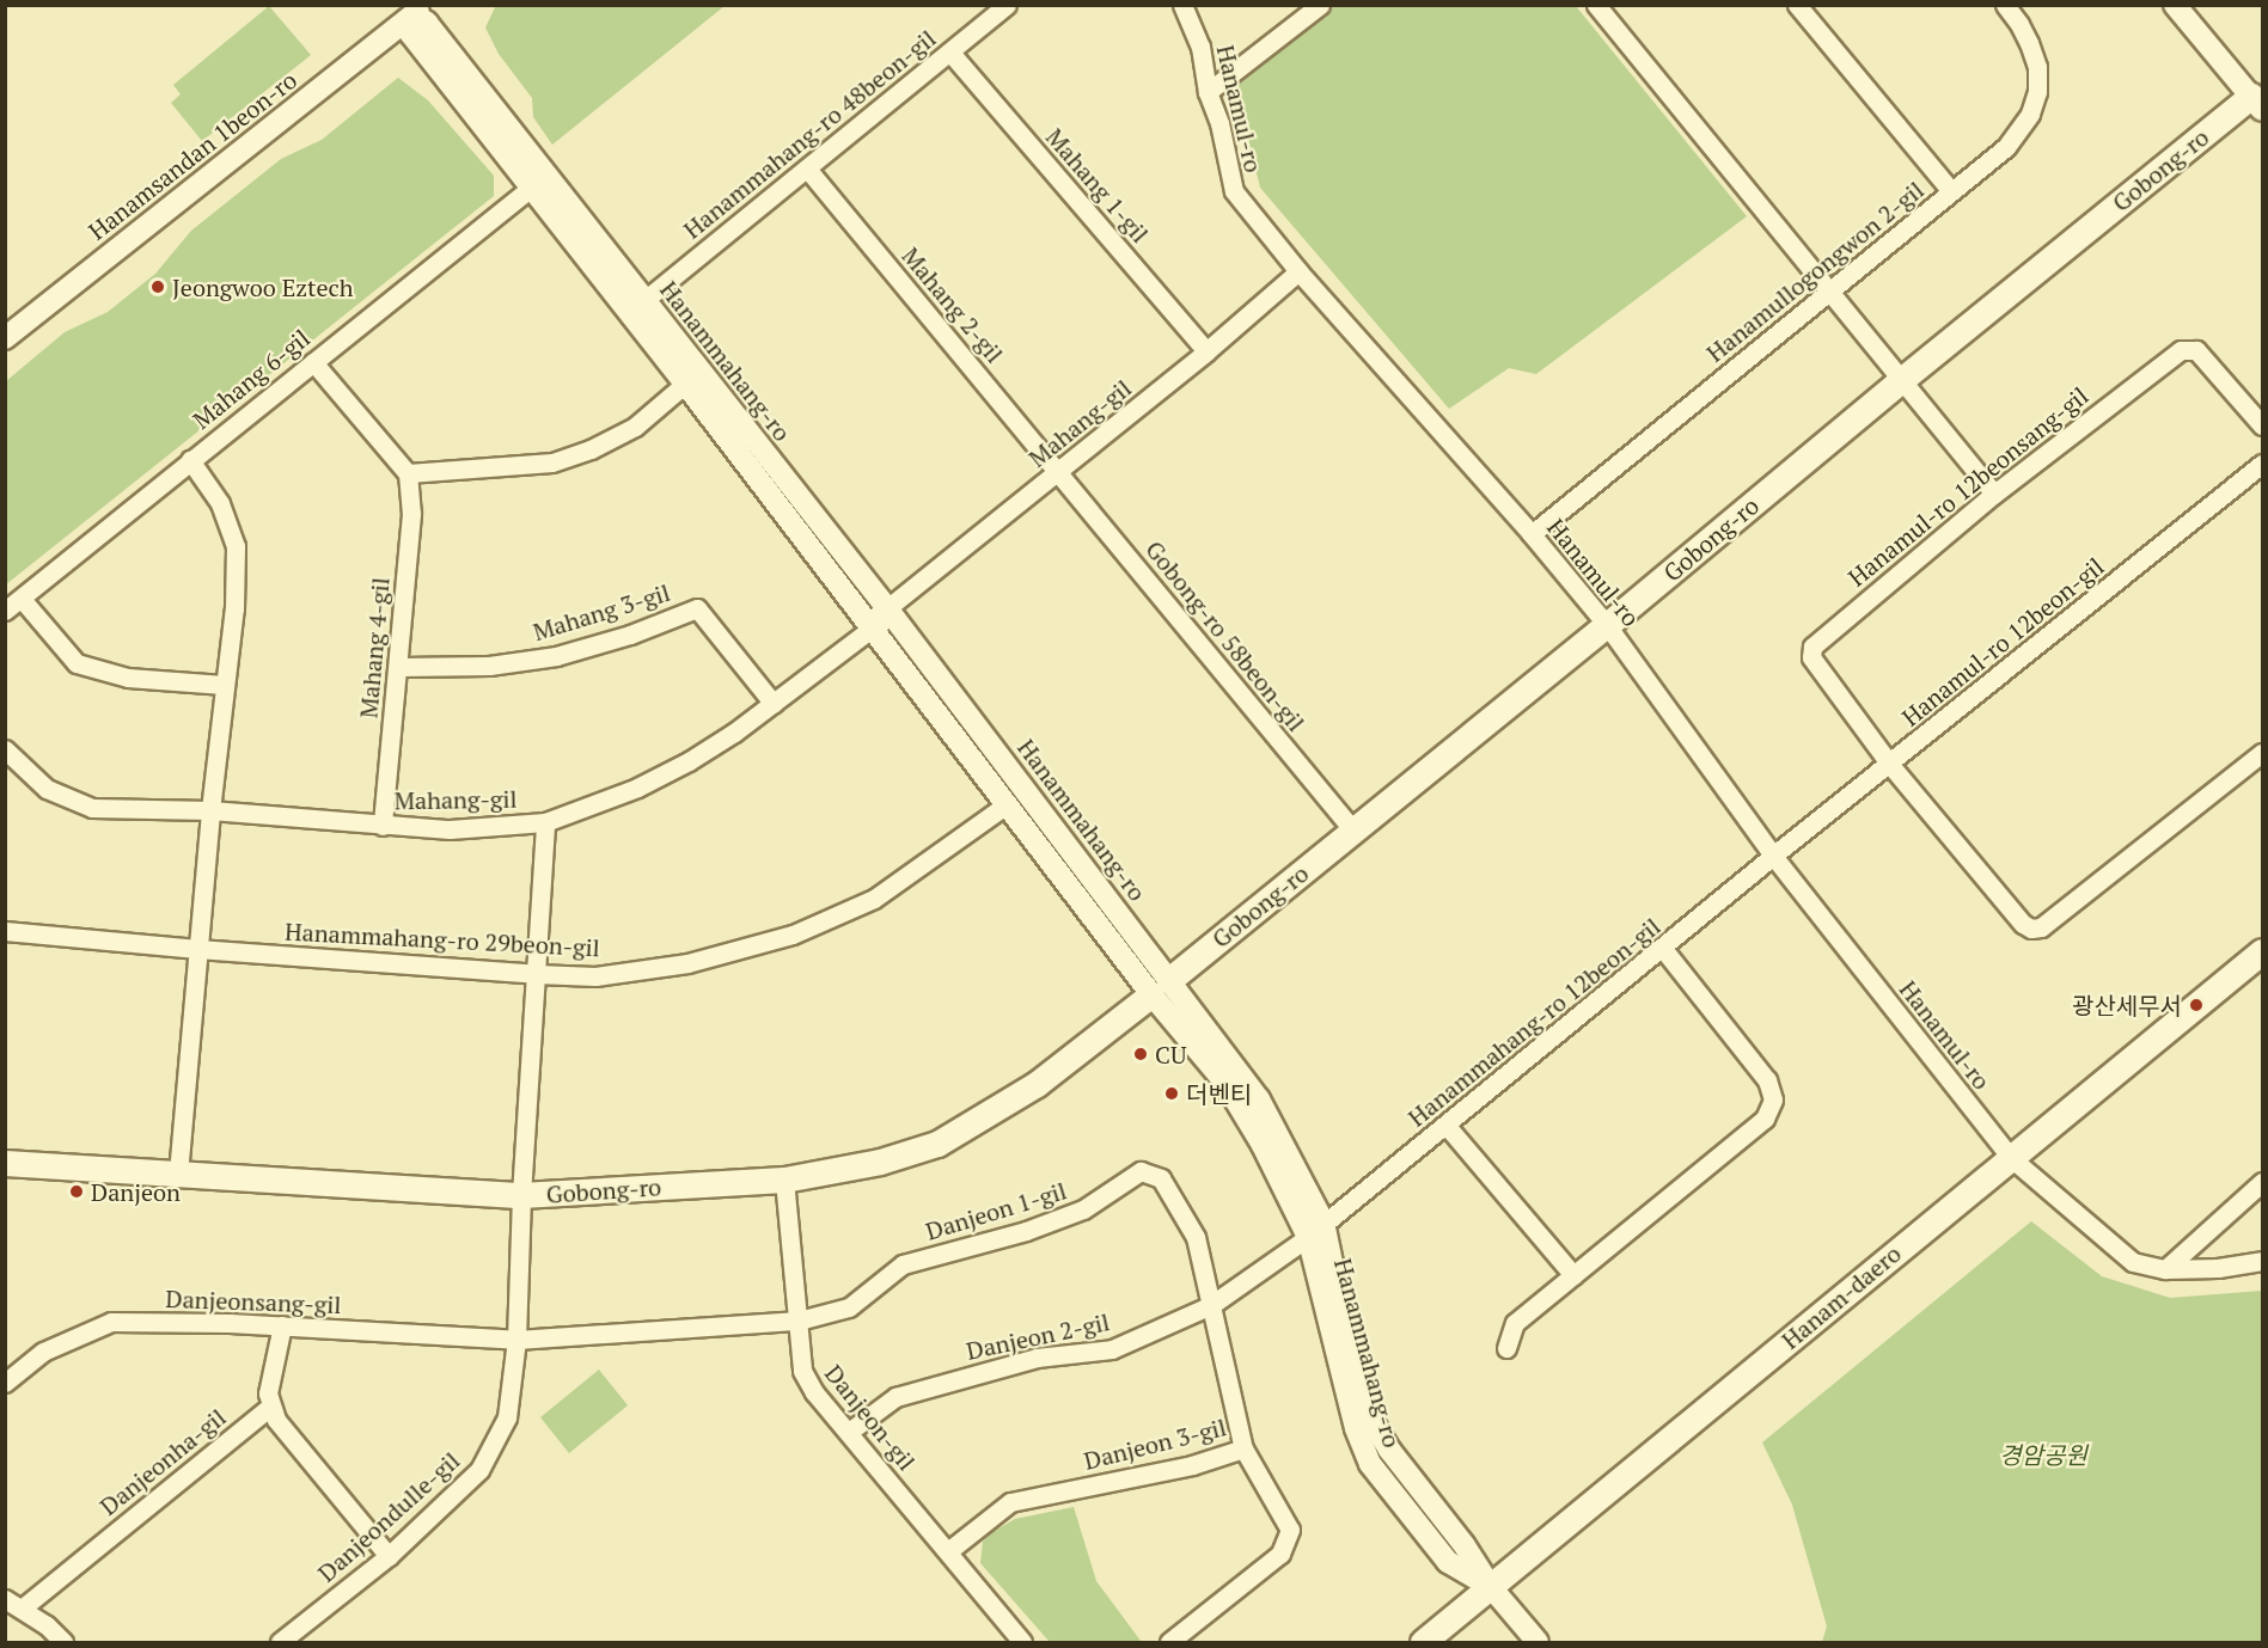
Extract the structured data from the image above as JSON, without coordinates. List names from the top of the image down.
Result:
{
  "streets": {
    "main road": ["Gobong-ro", "Hanam-daero"],
    "street": [
      "Hanamul-ro",
      "Hanammahang-ro 48beon-gil",
      "Hanamsandan 1beon-ro",
      "Mahang 1-gil",
      "Hanamullogongwon 2-gil",
      "Mahang 2-gil",
      "Hanammahang-ro",
      "Mahang 6-gil",
      "Mahang-gil",
      "Hanamul-ro 12beonsang-gil",
      "Mahang 3-gil",
      "Gobong-ro 58beon-gil",
      "Hanamul-ro 12beon-gil",
      "Mahang 4-gil",
      "Hanammahang-ro 29beon-gil",
      "Hanammahang-ro 12beon-gil",
      "Danjeon 1-gil",
      "Danjeonsang-gil",
      "Danjeon 2-gil",
      "Danjeon-gil",
      "Danjeon 3-gil",
      "Danjeonha-gil",
      "Danjeondulle-gil"
    ]
  },
  "crossings": [
    ["Hanamul-ro", "Gobong-ro"],
    ["Hanamul-ro", "Hanamullogongwon 2-gil"],
    ["Hanamul-ro", "Mahang-gil"],
    ["Hanamul-ro", "Hanamul-ro 12beon-gil"],
    ["Hanamul-ro", "Hanammahang-ro 12beon-gil"],
    ["Hanamul-ro", "Hanam-daero"],
    ["Hanammahang-ro 48beon-gil", "Mahang 1-gil"],
    ["Hanammahang-ro 48beon-gil", "Mahang 2-gil"],
    ["Hanammahang-ro 48beon-gil", "Hanammahang-ro"],
    ["Hanamsandan 1beon-ro", "Hanammahang-ro"],
    ["Gobong-ro", "Hanammahang-ro"],
    ["Gobong-ro", "Gobong-ro 58beon-gil"],
    ["Gobong-ro", "Danjeon-gil"],
    ["Gobong-ro", "Danjeondulle-gil"],
    ["Mahang 1-gil", "Mahang-gil"],
    ["Mahang 2-gil", "Mahang-gil"],
    ["Mahang 2-gil", "Gobong-ro 58beon-gil"],
    ["Hanammahang-ro", "Mahang 6-gil"],
    ["Hanammahang-ro", "Mahang-gil"],
    ["Hanammahang-ro", "Hanammahang-ro 29beon-gil"],
    ["Hanammahang-ro", "Hanammahang-ro 12beon-gil"],
    ["Hanammahang-ro", "Hanam-daero"],
    ["Hanammahang-ro", "Danjeon 2-gil"],
    ["Mahang-gil", "Mahang 3-gil"],
    ["Mahang-gil", "Gobong-ro 58beon-gil"],
    ["Mahang-gil", "Mahang 4-gil"],
    ["Mahang-gil", "Danjeondulle-gil"],
    ["Hanamul-ro 12beonsang-gil", "Hanamul-ro 12beon-gil"],
    ["Mahang 3-gil", "Mahang 4-gil"],
    ["Hanamul-ro 12beon-gil", "Hanammahang-ro 12beon-gil"],
    ["Hanammahang-ro 29beon-gil", "Danjeondulle-gil"],
    ["Hanammahang-ro 12beon-gil", "Danjeon 2-gil"],
    ["Danjeon 1-gil", "Danjeonsang-gil"],
    ["Danjeon 1-gil", "Danjeon 2-gil"],
    ["Danjeon 1-gil", "Danjeon-gil"],
    ["Danjeon 1-gil", "Danjeon 3-gil"],
    ["Danjeonsang-gil", "Danjeon-gil"],
    ["Danjeonsang-gil", "Danjeondulle-gil"],
    ["Danjeon 2-gil", "Danjeon-gil"],
    ["Danjeon 2-gil", "Danjeon 3-gil"],
    ["Danjeon-gil", "Danjeon 3-gil"]
  ],
  "parks": ["경암공원"],
  "places": [
    "Jeongwoo Eztech",
    "광산세무서",
    "CU",
    "더벤티",
    "Danjeon"
  ]
}
